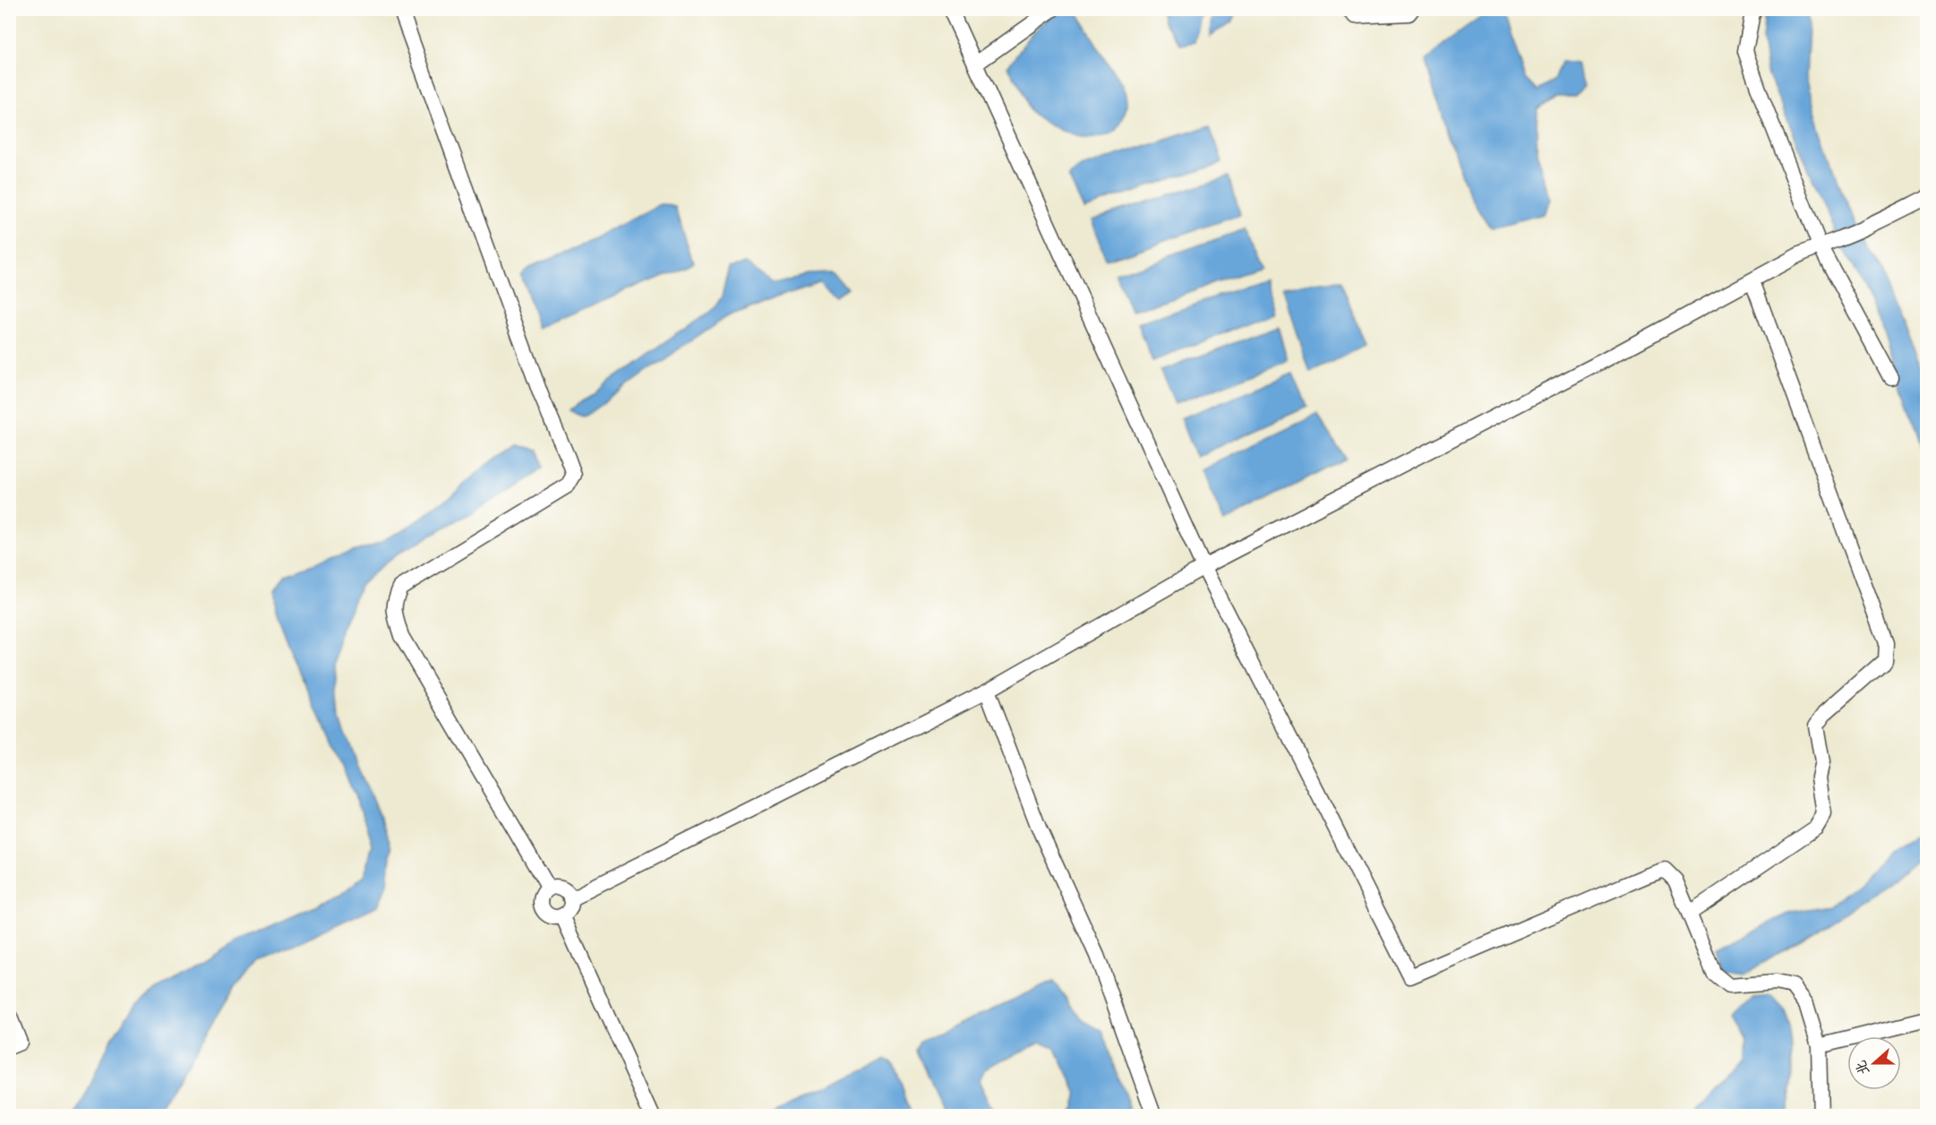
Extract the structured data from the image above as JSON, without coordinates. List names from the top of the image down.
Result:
{
  "north": "left"
}
